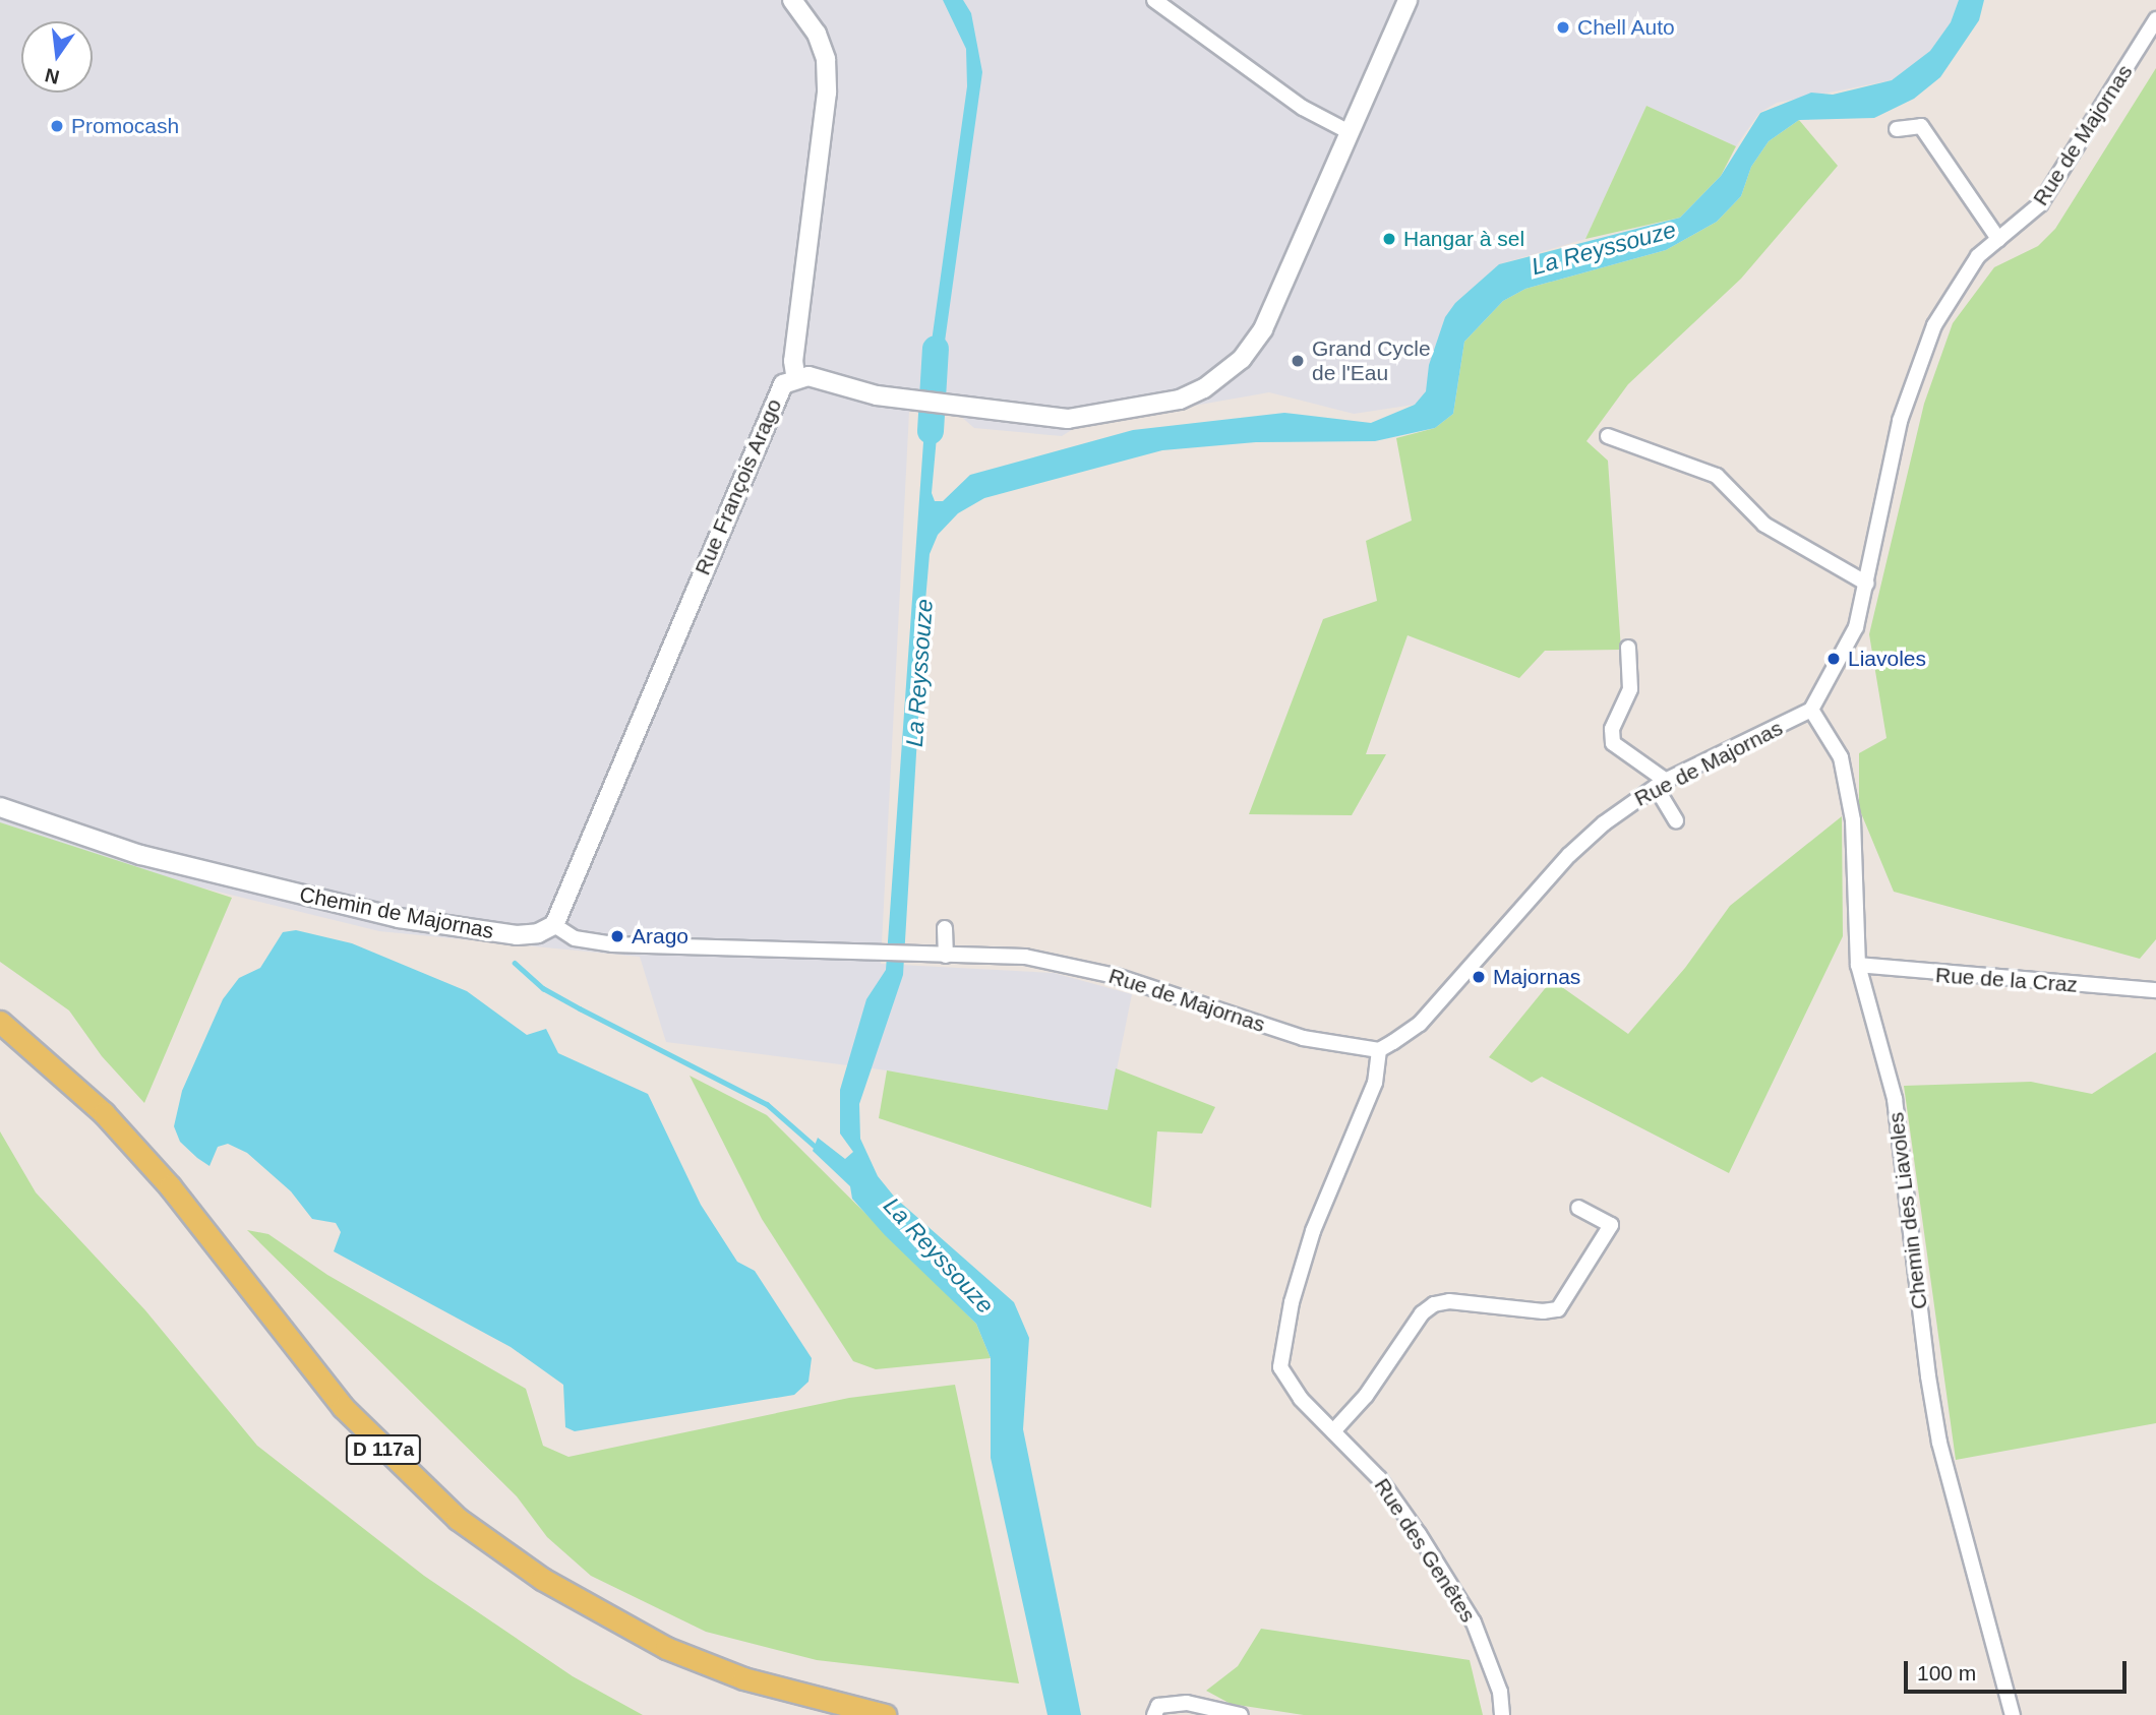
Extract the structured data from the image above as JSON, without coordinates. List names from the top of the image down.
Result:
{
  "streets": {
    "main road": ["D 117a"],
    "street": [
      "Rue de Majornas",
      "Rue François Arago",
      "Chemin de Majornas",
      "Rue de la Craz",
      "Chemin des Liavoles",
      "Rue des Genêtes"
    ]
  },
  "crossings": [
    ["Rue de Majornas", "Rue François Arago"],
    ["Rue de Majornas", "Chemin de Majornas"],
    ["Rue de Majornas", "Chemin des Liavoles"],
    ["Rue de Majornas", "Rue des Genêtes"],
    ["Rue François Arago", "Chemin de Majornas"],
    ["Rue de la Craz", "Chemin des Liavoles"]
  ],
  "water": ["La Reyssouze"],
  "places": [
    "Chell Auto",
    "Promocash",
    "Hangar à sel",
    "Grand Cycle de l'Eau",
    "Liavoles",
    "Arago",
    "Majornas"
  ],
  "scale_bar": "100 m",
  "north": "bottom"
}
